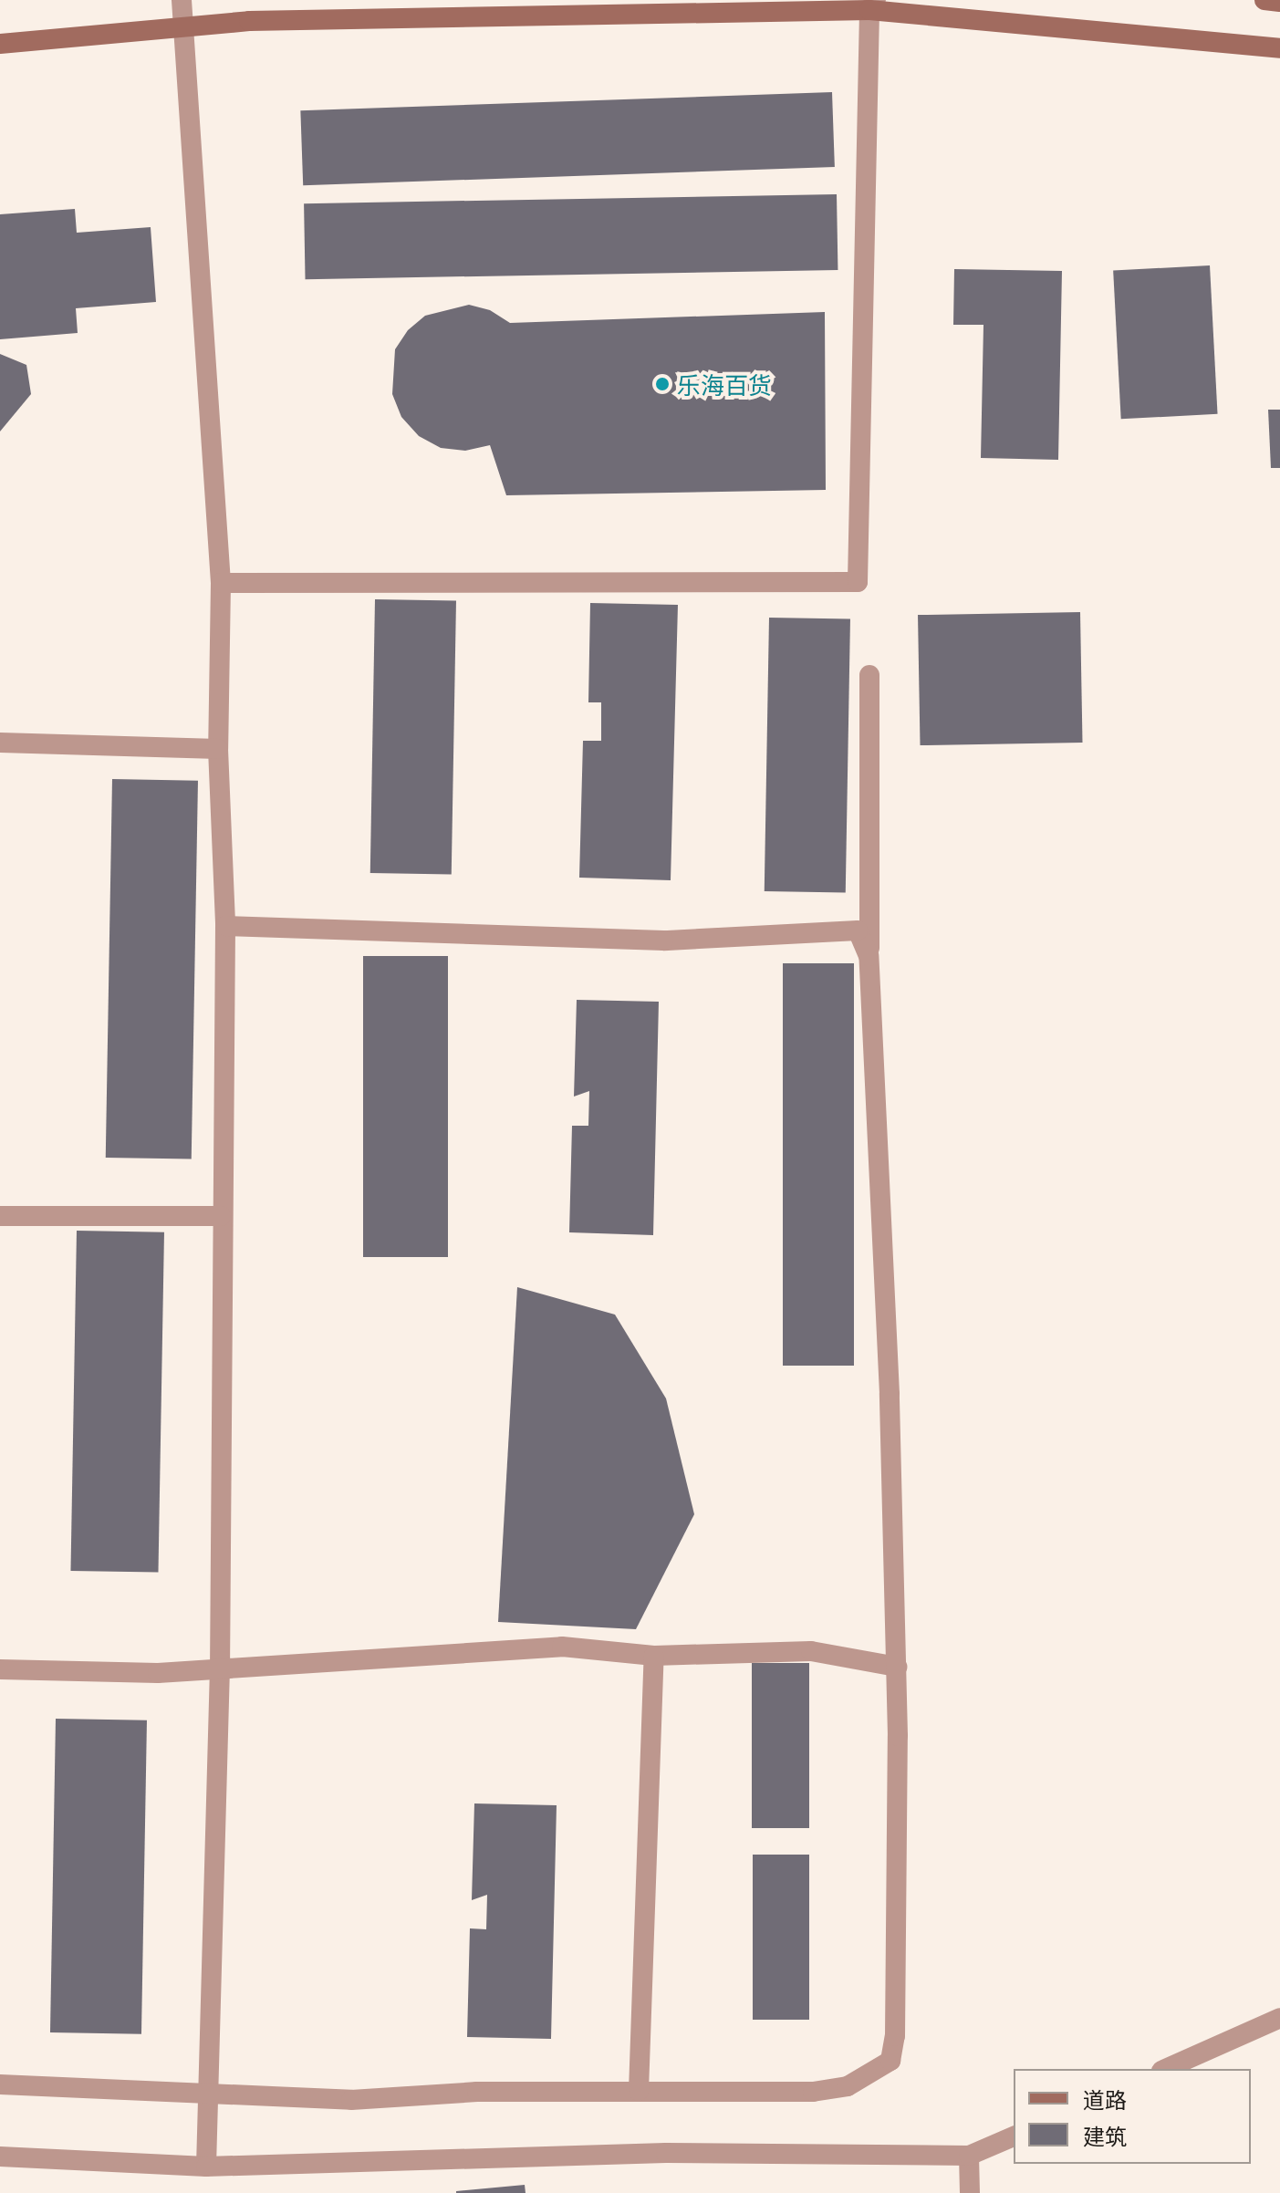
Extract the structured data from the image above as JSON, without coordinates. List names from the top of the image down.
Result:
{
  "places": ["乐海百货"],
  "legend": ["道路", "建筑"]
}
